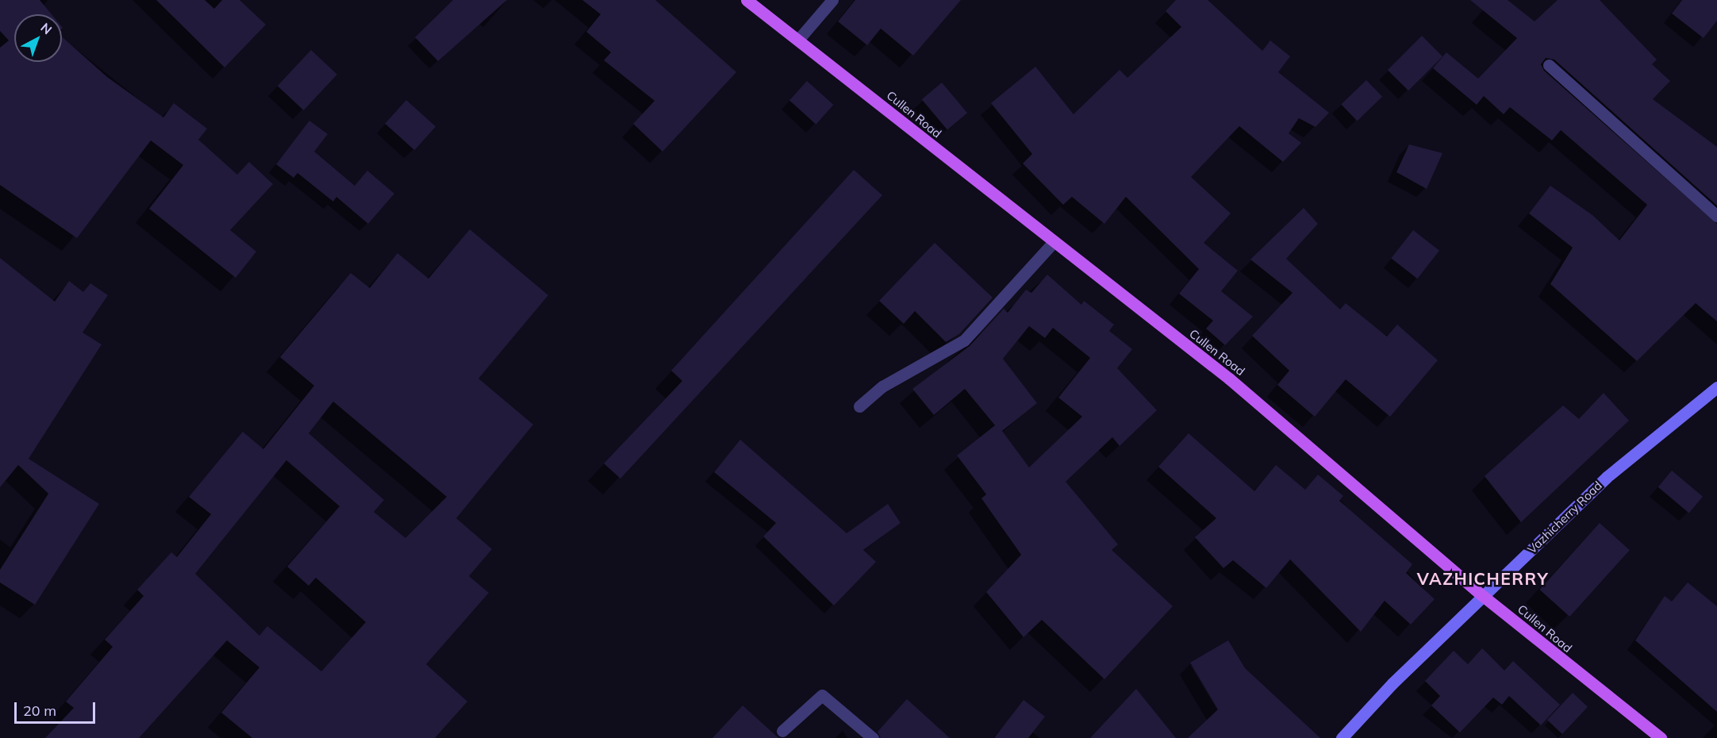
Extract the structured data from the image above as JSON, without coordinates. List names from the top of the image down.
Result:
{
  "streets": {
    "main road": ["Cullen Road", "Vazhicherry Road"]
  },
  "crossings": [
    ["Cullen Road", "Vazhicherry Road"]
  ],
  "districts": ["VAZHICHERRY"],
  "scale_bar": "20 m",
  "north": "top right"
}
